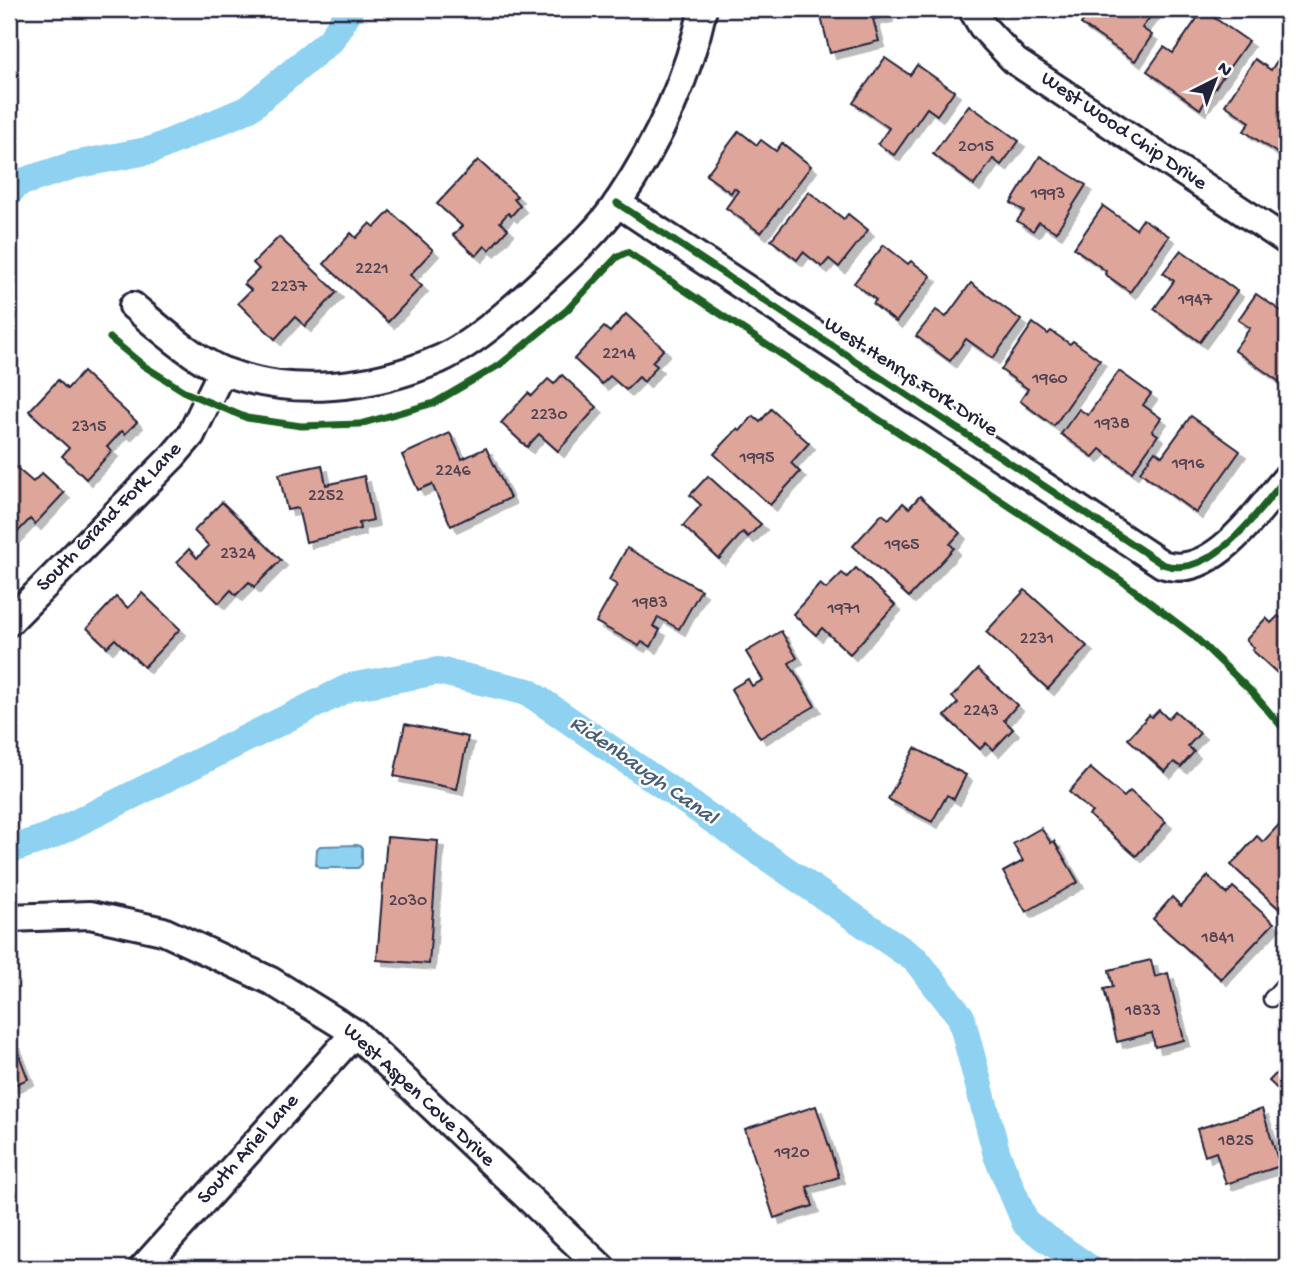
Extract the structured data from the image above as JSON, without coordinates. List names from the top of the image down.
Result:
{
  "streets": {
    "street": [
      "West Wood Chip Drive",
      "West Henrys Fork Drive",
      "South Grand Fork Lane",
      "West Aspen Cove Drive",
      "South Ariel Lane"
    ]
  },
  "crossings": [
    ["West Aspen Cove Drive", "South Ariel Lane"]
  ],
  "water": ["Ridenbaugh Canal"],
  "house_numbers": [
    "2015",
    "1993",
    "2221",
    "2237",
    "1947",
    "2214",
    "1960",
    "2230",
    "1938",
    "2315",
    "1995",
    "1916",
    "2246",
    "2252",
    "1965",
    "2324",
    "1983",
    "1971",
    "2231",
    "2243",
    "2030",
    "1841",
    "1833",
    "1825",
    "1920"
  ],
  "north": "top right"
}
